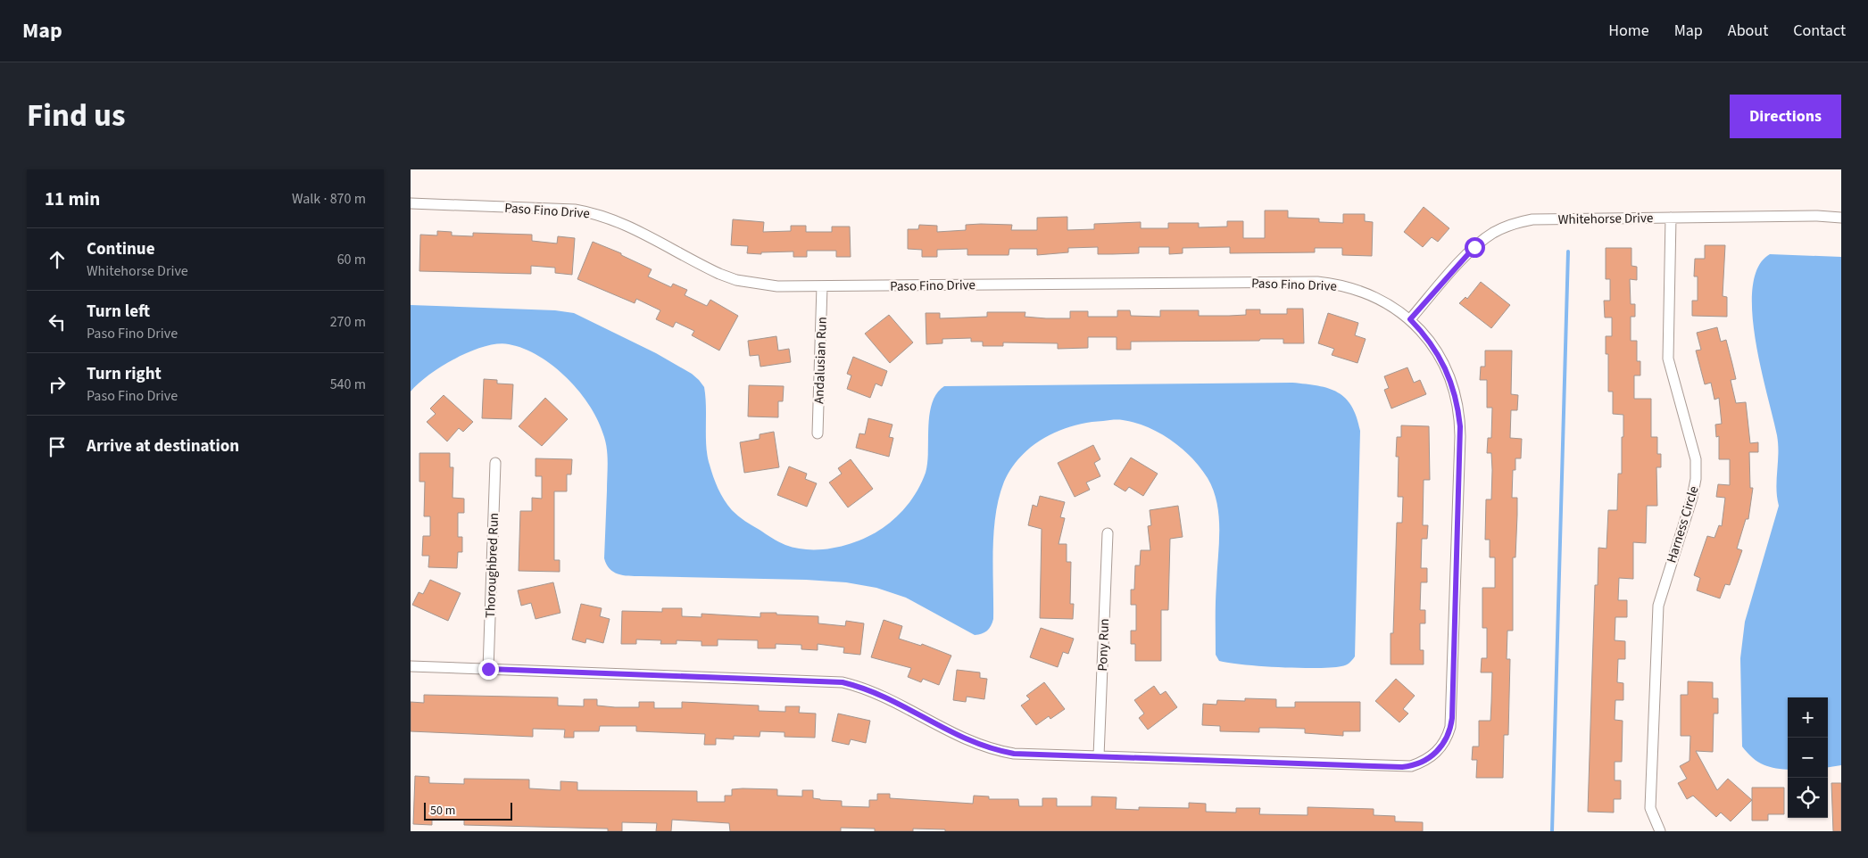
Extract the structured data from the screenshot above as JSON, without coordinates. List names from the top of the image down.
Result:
{
  "streets": {
    "street": [
      "Paso Fino Drive",
      "Whitehorse Drive",
      "Andalusian Run",
      "Harness Circle",
      "Thoroughbred Run",
      "Pony Run"
    ]
  },
  "crossings": [
    ["Paso Fino Drive", "Whitehorse Drive"],
    ["Paso Fino Drive", "Andalusian Run"],
    ["Paso Fino Drive", "Thoroughbred Run"],
    ["Paso Fino Drive", "Pony Run"],
    ["Whitehorse Drive", "Harness Circle"]
  ],
  "scale_bar": "50 m",
  "page": {
    "header": "Map",
    "nav": [
      "Home",
      "Map",
      "About",
      "Contact"
    ],
    "title": "Find us",
    "buttons": "Directions",
    "heading": ["11 min", "Walk · 870 m"],
    "list": [
      ["Continue", "Whitehorse Drive", "60 m"],
      ["Turn left", "Paso Fino Drive", "270 m"],
      ["Turn right", "Paso Fino Drive", "540 m"],
      "Arrive at destination"
    ],
    "map_buttons": ["+", "−"],
    "scale": "50 m"
  }
}
